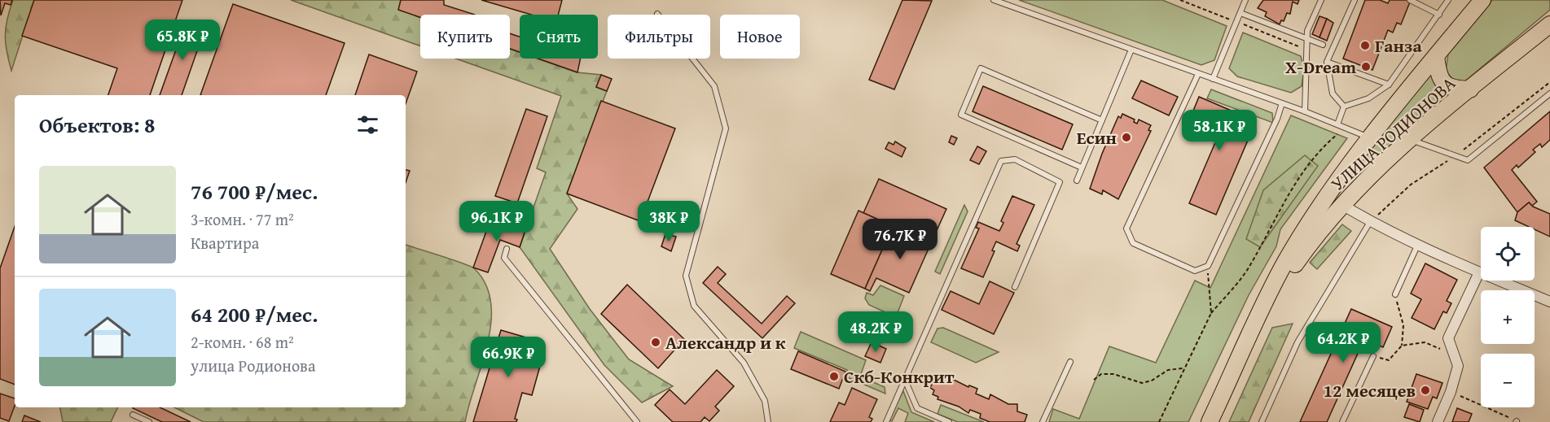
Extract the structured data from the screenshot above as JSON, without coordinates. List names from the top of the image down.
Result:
{
  "streets": {
    "main road": ["УЛИЦА РОДИОНОВА"]
  },
  "places": [
    "Ганза",
    "X-Dream",
    "Есин",
    "Александр и к",
    "Скб-Конкрит",
    "12 месяцев"
  ],
  "page": {
    "chip": [
      "Купить",
      "Снять",
      "Фильтры",
      "Новое"
    ],
    "price": [
      "65.8K ₽",
      "58.1K ₽",
      "96.1K ₽",
      "38K ₽",
      "76.7K ₽",
      "48.2K ₽",
      "64.2K ₽",
      "66.9K ₽"
    ],
    "heading": "Объектов: 8",
    "list": [
      {
        "name": "76 700 ₽/мес.",
        "note": "3-комн. · 77 m² · Квартира"
      },
      {
        "name": "64 200 ₽/мес.",
        "note": "2-комн. · 68 m² · улица Родионова"
      }
    ],
    "map_buttons": ["+", "−"]
  }
}
